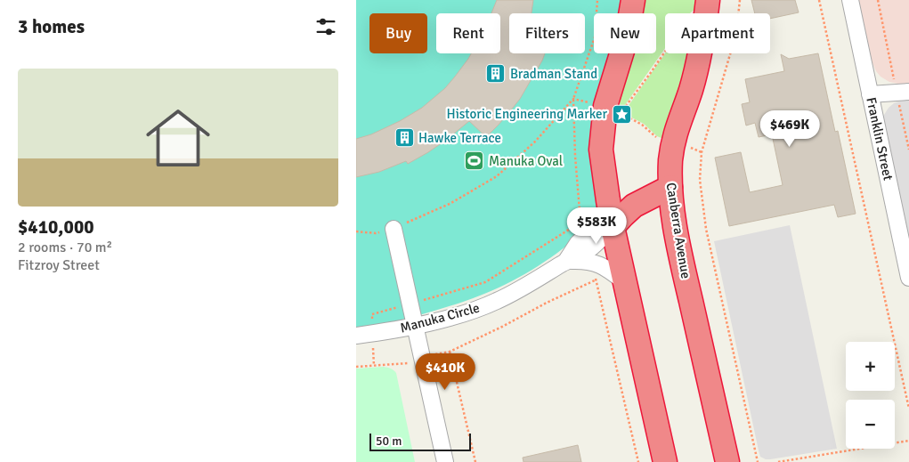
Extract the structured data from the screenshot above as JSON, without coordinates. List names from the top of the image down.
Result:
{
  "streets": {
    "highway": ["Canberra Avenue"],
    "street": ["Franklin Street", "Manuka Circle"]
  },
  "places": {
    "building": ["Bradman Stand", "Hawke Terrace"],
    "place": ["Historic Engineering Marker"],
    "sports": ["Manuka Oval"]
  },
  "scale_bar": "50 m",
  "page": {
    "heading": "3 homes",
    "chip": [
      "Buy",
      "Rent",
      "Filters",
      "New",
      "Apartment"
    ],
    "list": [
      {
        "name": "$410,000",
        "note": "2 rooms · 70 m² · Fitzroy Street"
      }
    ],
    "price": ["$469K", "$583K", "$410K"],
    "map_buttons": ["+", "−"],
    "scale": "50 m"
  }
}
